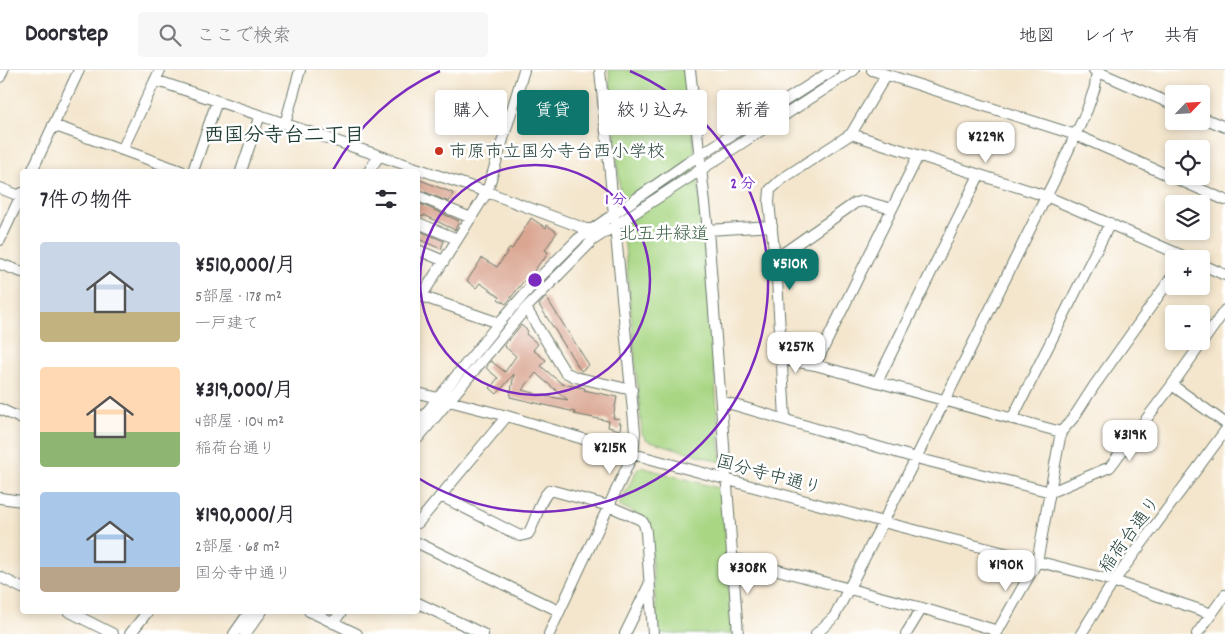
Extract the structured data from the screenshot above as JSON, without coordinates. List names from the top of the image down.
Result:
{
  "streets": {
    "street": ["国分寺中通り", "稲荷台通り"]
  },
  "crossings": [
    ["国分寺中通り", "稲荷台通り"]
  ],
  "districts": ["西国分寺台二丁目"],
  "parks": ["北五井緑道"],
  "places": ["市原市立国分寺台西小学校"],
  "north": "top right",
  "page": {
    "header": "Doorstep",
    "search": "ここで検索",
    "nav": ["地図", "レイヤ", "共有"],
    "map_buttons": ["+", "−"],
    "chip": [
      "購入",
      "賃貸",
      "絞り込み",
      "新着"
    ],
    "price": [
      "¥229K",
      "¥510K",
      "¥257K",
      "¥319K",
      "¥215K",
      "¥190K",
      "¥308K"
    ],
    "heading": "7件の物件",
    "list": [
      {
        "name": "¥510,000/月",
        "note": "5部屋 · 178 m² · 一戸建て"
      },
      {
        "name": "¥319,000/月",
        "note": "4部屋 · 104 m² · 稲荷台通り"
      },
      {
        "name": "¥190,000/月",
        "note": "2部屋 · 68 m² · 国分寺中通り"
      }
    ]
  },
  "rings": ["2 分", "1 分"]
}
